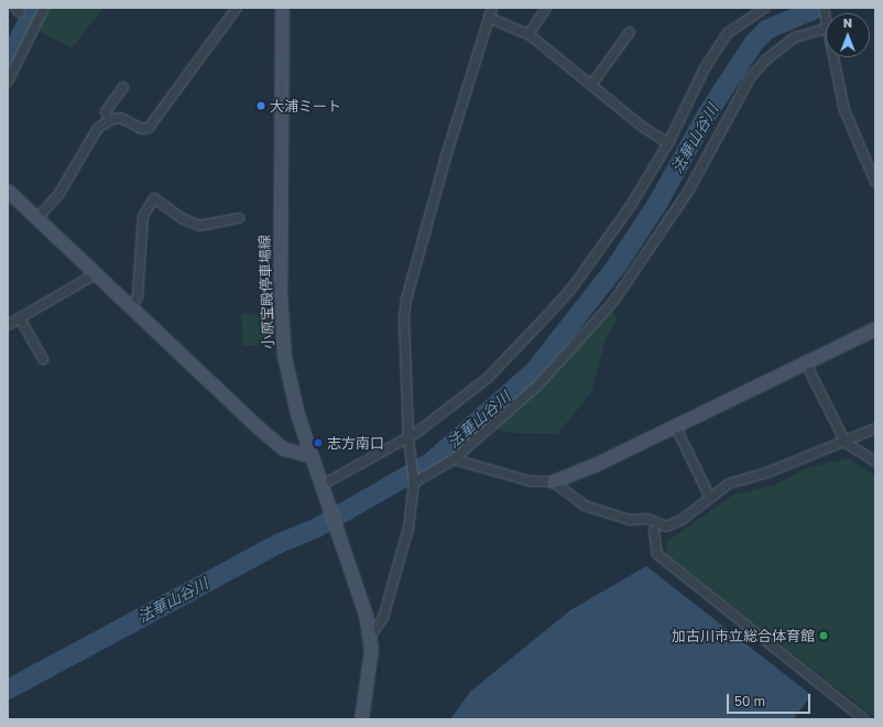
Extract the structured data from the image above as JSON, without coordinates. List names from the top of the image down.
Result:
{
  "streets": {
    "street": ["小原宝殿停車場線"]
  },
  "water": ["法華山谷川"],
  "places": ["大浦ミート", "志方南口", "加古川市立総合体育館"],
  "scale_bar": "50 m",
  "north": "top"
}
